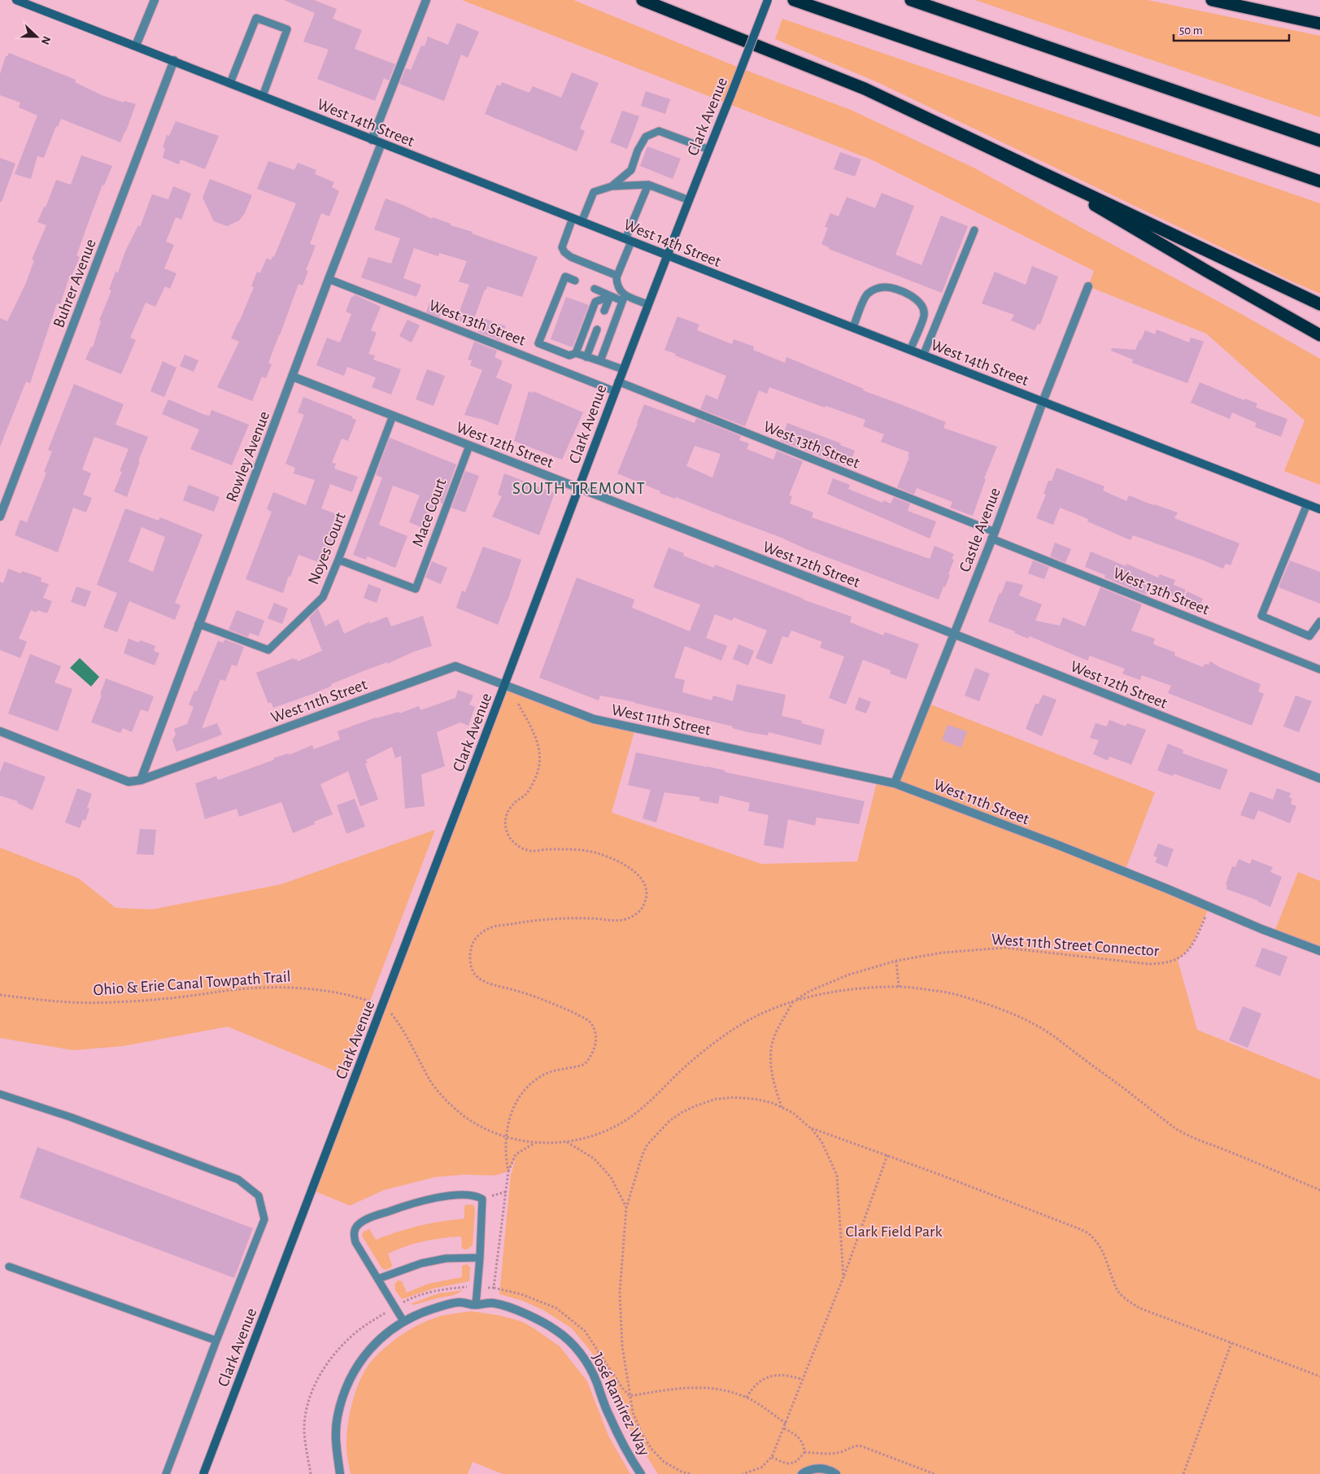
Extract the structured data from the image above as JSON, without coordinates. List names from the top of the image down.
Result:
{
  "streets": {
    "street": [
      "Clark Avenue",
      "West 14th Street",
      "Buhrer Avenue",
      "West 12th Street",
      "Rowley Avenue",
      "Castle Avenue",
      "West 11th Street",
      "José Ramírez Way"
    ],
    "lane": ["West 13th Street", "Mace Court", "Noyes Court"],
    "path": ["West 11th Street Connector", "Ohio & Erie Canal Towpath Trail"]
  },
  "crossings": [
    ["Clark Avenue", "West 14th Street"],
    ["Clark Avenue", "West 13th Street"],
    ["Clark Avenue", "West 12th Street"],
    ["Clark Avenue", "West 11th Street"],
    ["West 14th Street", "Buhrer Avenue"],
    ["West 14th Street", "Rowley Avenue"],
    ["West 14th Street", "Castle Avenue"],
    ["West 13th Street", "Rowley Avenue"],
    ["West 13th Street", "Castle Avenue"],
    ["West 12th Street", "Rowley Avenue"],
    ["West 12th Street", "Mace Court"],
    ["West 12th Street", "Castle Avenue"],
    ["West 12th Street", "Noyes Court"],
    ["Rowley Avenue", "Noyes Court"],
    ["Rowley Avenue", "West 11th Street"],
    ["Mace Court", "Noyes Court"],
    ["Castle Avenue", "West 11th Street"]
  ],
  "districts": ["SOUTH TREMONT"],
  "parks": ["Clark Field Park"],
  "scale_bar": "50 m",
  "north": "right"
}
